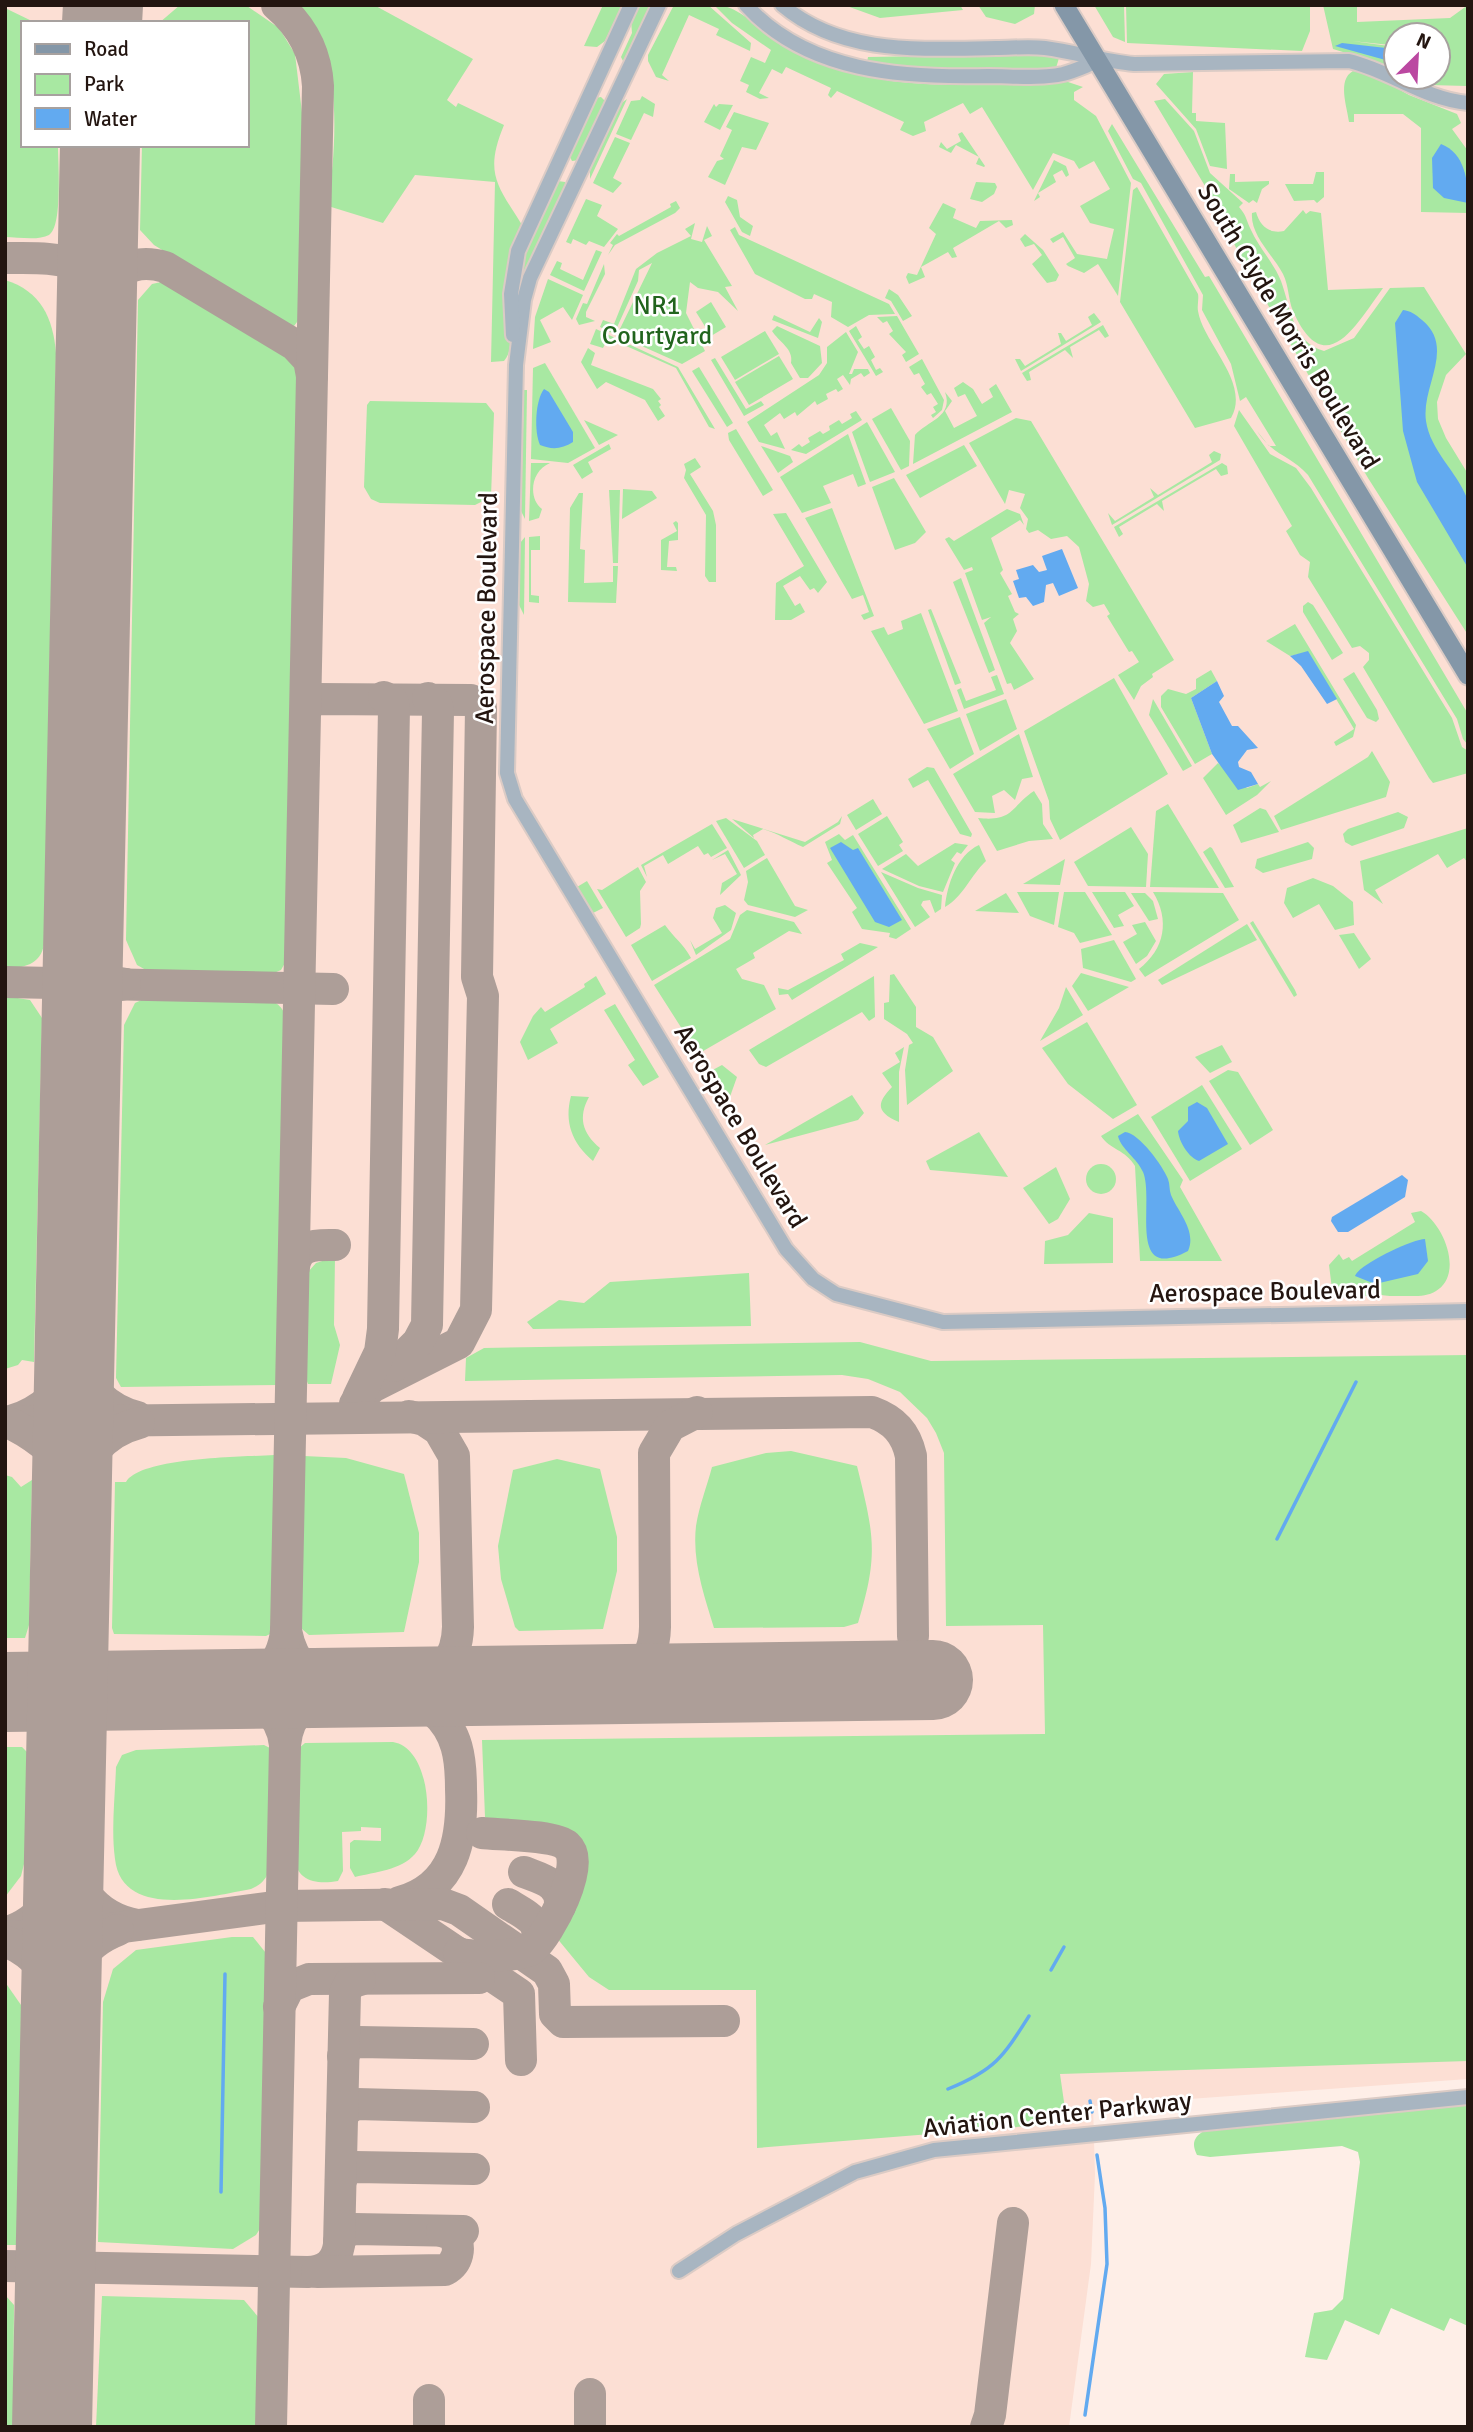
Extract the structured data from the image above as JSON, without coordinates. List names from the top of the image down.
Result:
{
  "streets": {
    "main road": ["South Clyde Morris Boulevard"],
    "street": ["Aerospace Boulevard", "Aviation Center Parkway"]
  },
  "parks": ["NR1 Courtyard"],
  "legend": ["Road", "Park", "Water"],
  "north": "top right"
}
